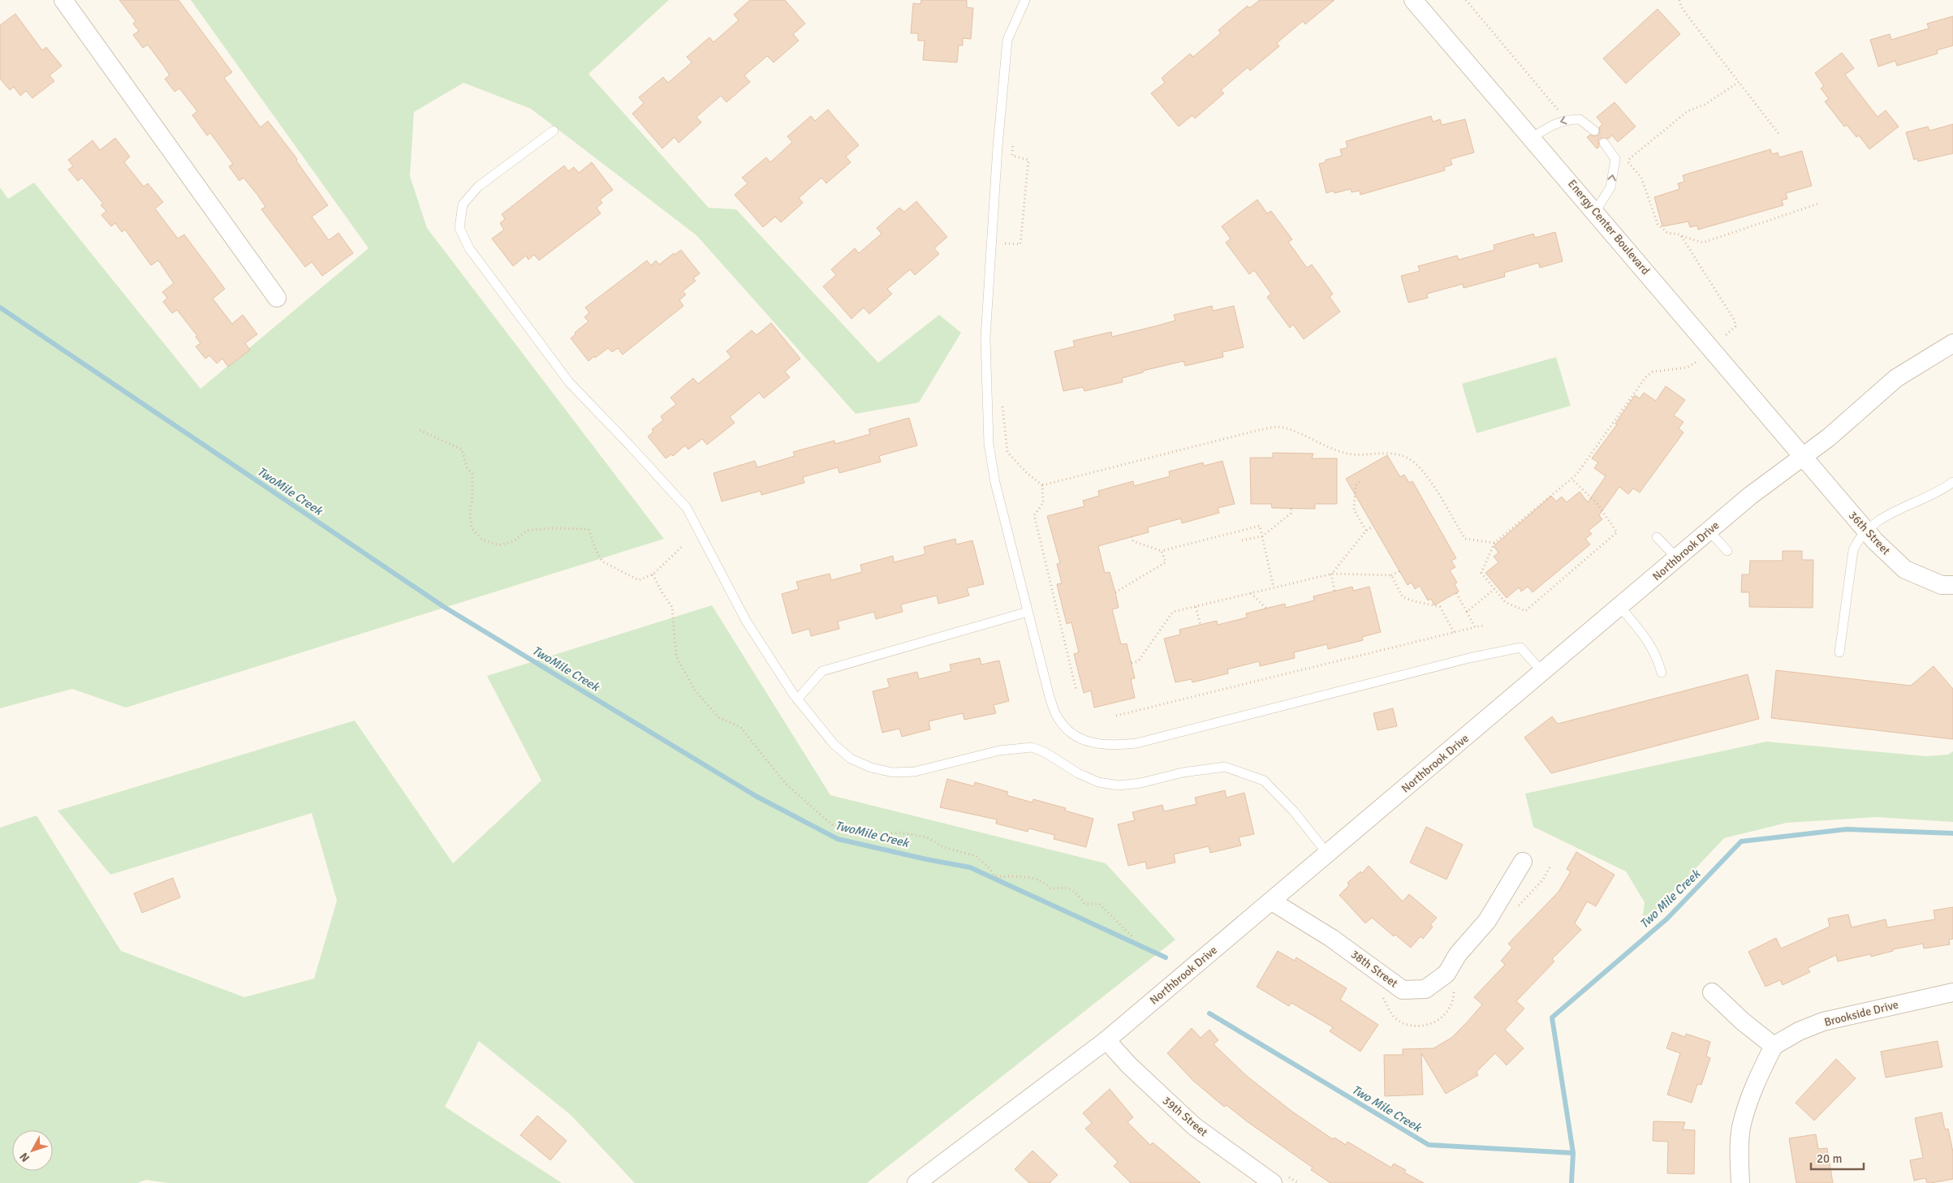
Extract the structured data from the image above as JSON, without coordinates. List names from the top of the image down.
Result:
{
  "streets": {
    "street": [
      "Energy Center Boulevard",
      "36th Street",
      "Northbrook Drive",
      "38th Street",
      "Brookside Drive",
      "39th Street"
    ]
  },
  "crossings": [
    ["Energy Center Boulevard", "36th Street"],
    ["Energy Center Boulevard", "Northbrook Drive"],
    ["36th Street", "Northbrook Drive"],
    ["Northbrook Drive", "38th Street"],
    ["Northbrook Drive", "39th Street"]
  ],
  "water": ["TwoMile Creek", "Two Mile Creek"],
  "scale_bar": "20 m",
  "north": "bottom left"
}
